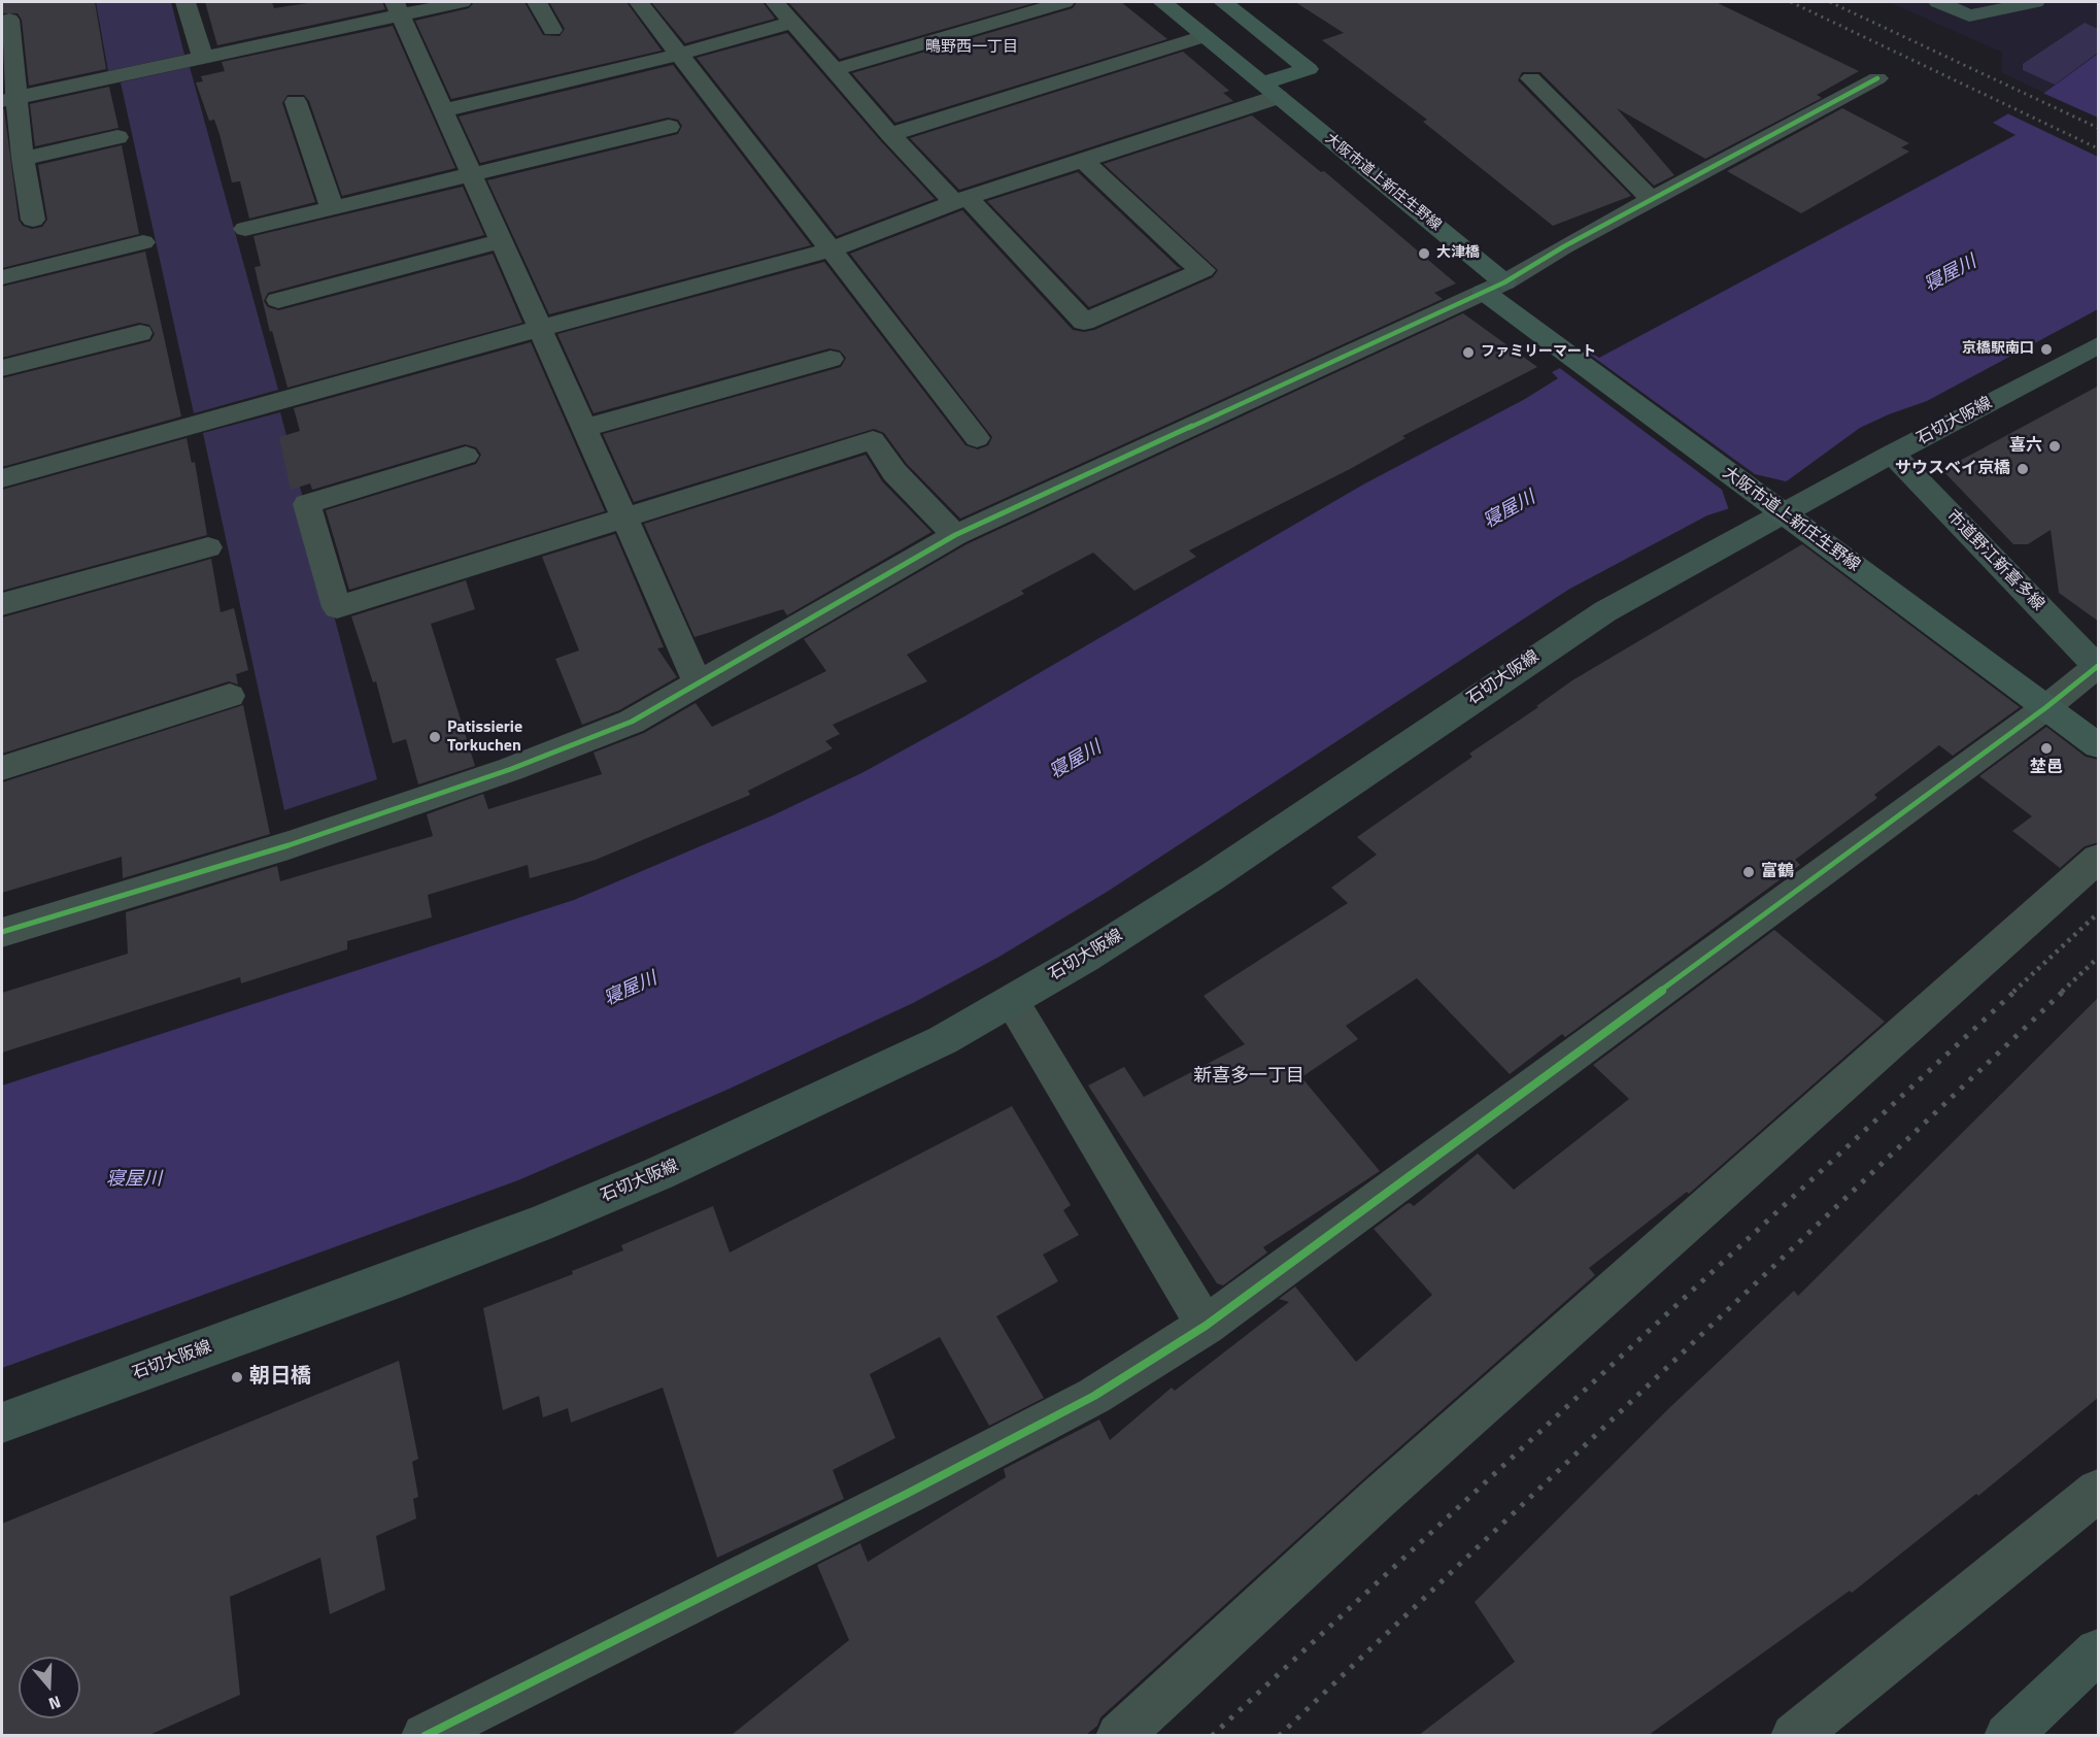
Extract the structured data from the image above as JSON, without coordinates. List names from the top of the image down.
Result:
{
  "streets": {
    "main road": ["大阪市道上新庄生野線", "石切大阪線", "市道野江新喜多線"]
  },
  "crossings": [
    ["大阪市道上新庄生野線", "石切大阪線"],
    ["石切大阪線", "市道野江新喜多線"]
  ],
  "districts": ["鴫野西一丁目", "新喜多一丁目"],
  "water": ["寝屋川"],
  "places": [
    "大津橋",
    "京橋駅南口",
    "ファミリーマート",
    "喜六",
    "サウスベイ京橋",
    "Patissierie Torkuchen",
    "埜邑",
    "富鶴",
    "朝日橋"
  ],
  "north": "bottom"
}
